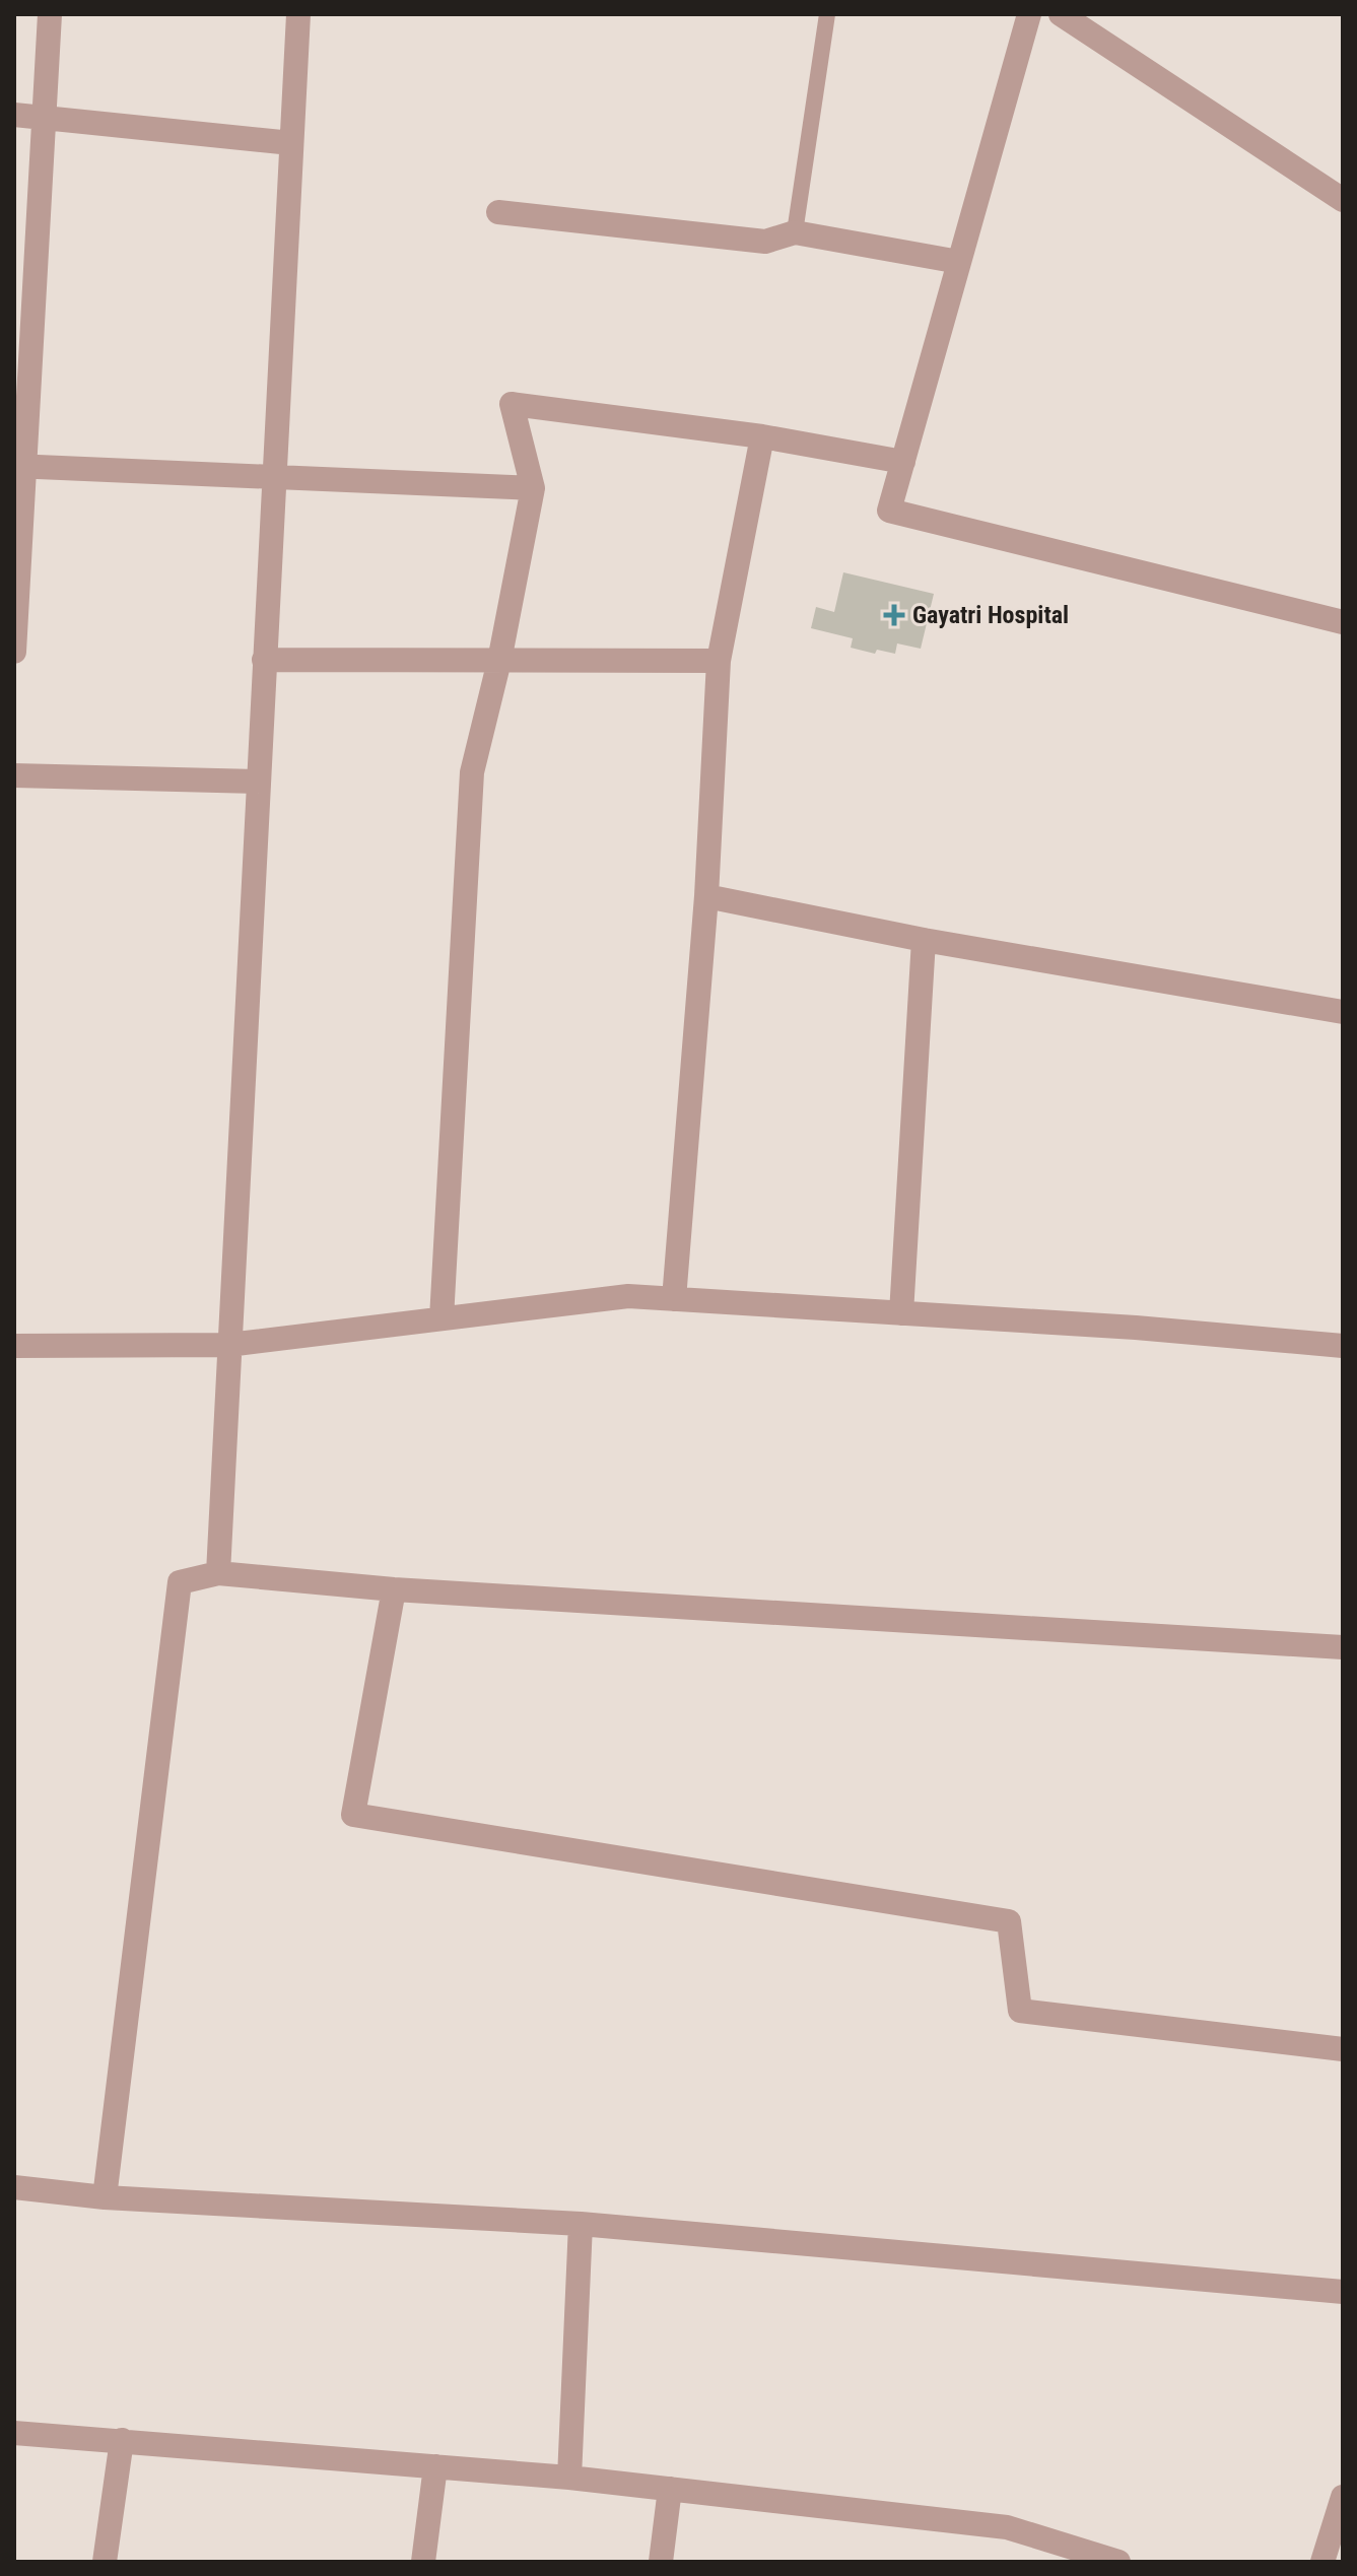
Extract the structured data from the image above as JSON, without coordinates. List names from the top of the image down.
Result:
{
  "places": {
    "health": ["Gayatri Hospital"]
  }
}
